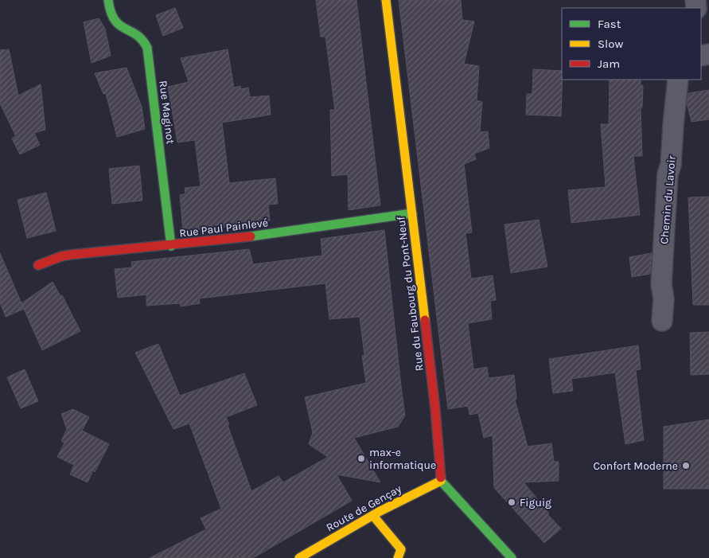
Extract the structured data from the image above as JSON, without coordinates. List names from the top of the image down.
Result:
{
  "streets": {
    "main road": [
      "Rue Maginot",
      "Rue Paul Painlevé",
      "Rue du Faubourg du Pont-Neuf",
      "Route de Gençay"
    ],
    "street": ["Chemin du Lavoir"]
  },
  "crossings": [
    ["Rue Maginot", "Rue Paul Painlevé"],
    ["Rue Paul Painlevé", "Rue du Faubourg du Pont-Neuf"],
    ["Rue du Faubourg du Pont-Neuf", "Route de Gençay"]
  ],
  "places": ["max-e informatique", "Confort Moderne", "Figuig"],
  "legend": ["Fast", "Slow", "Jam"]
}
